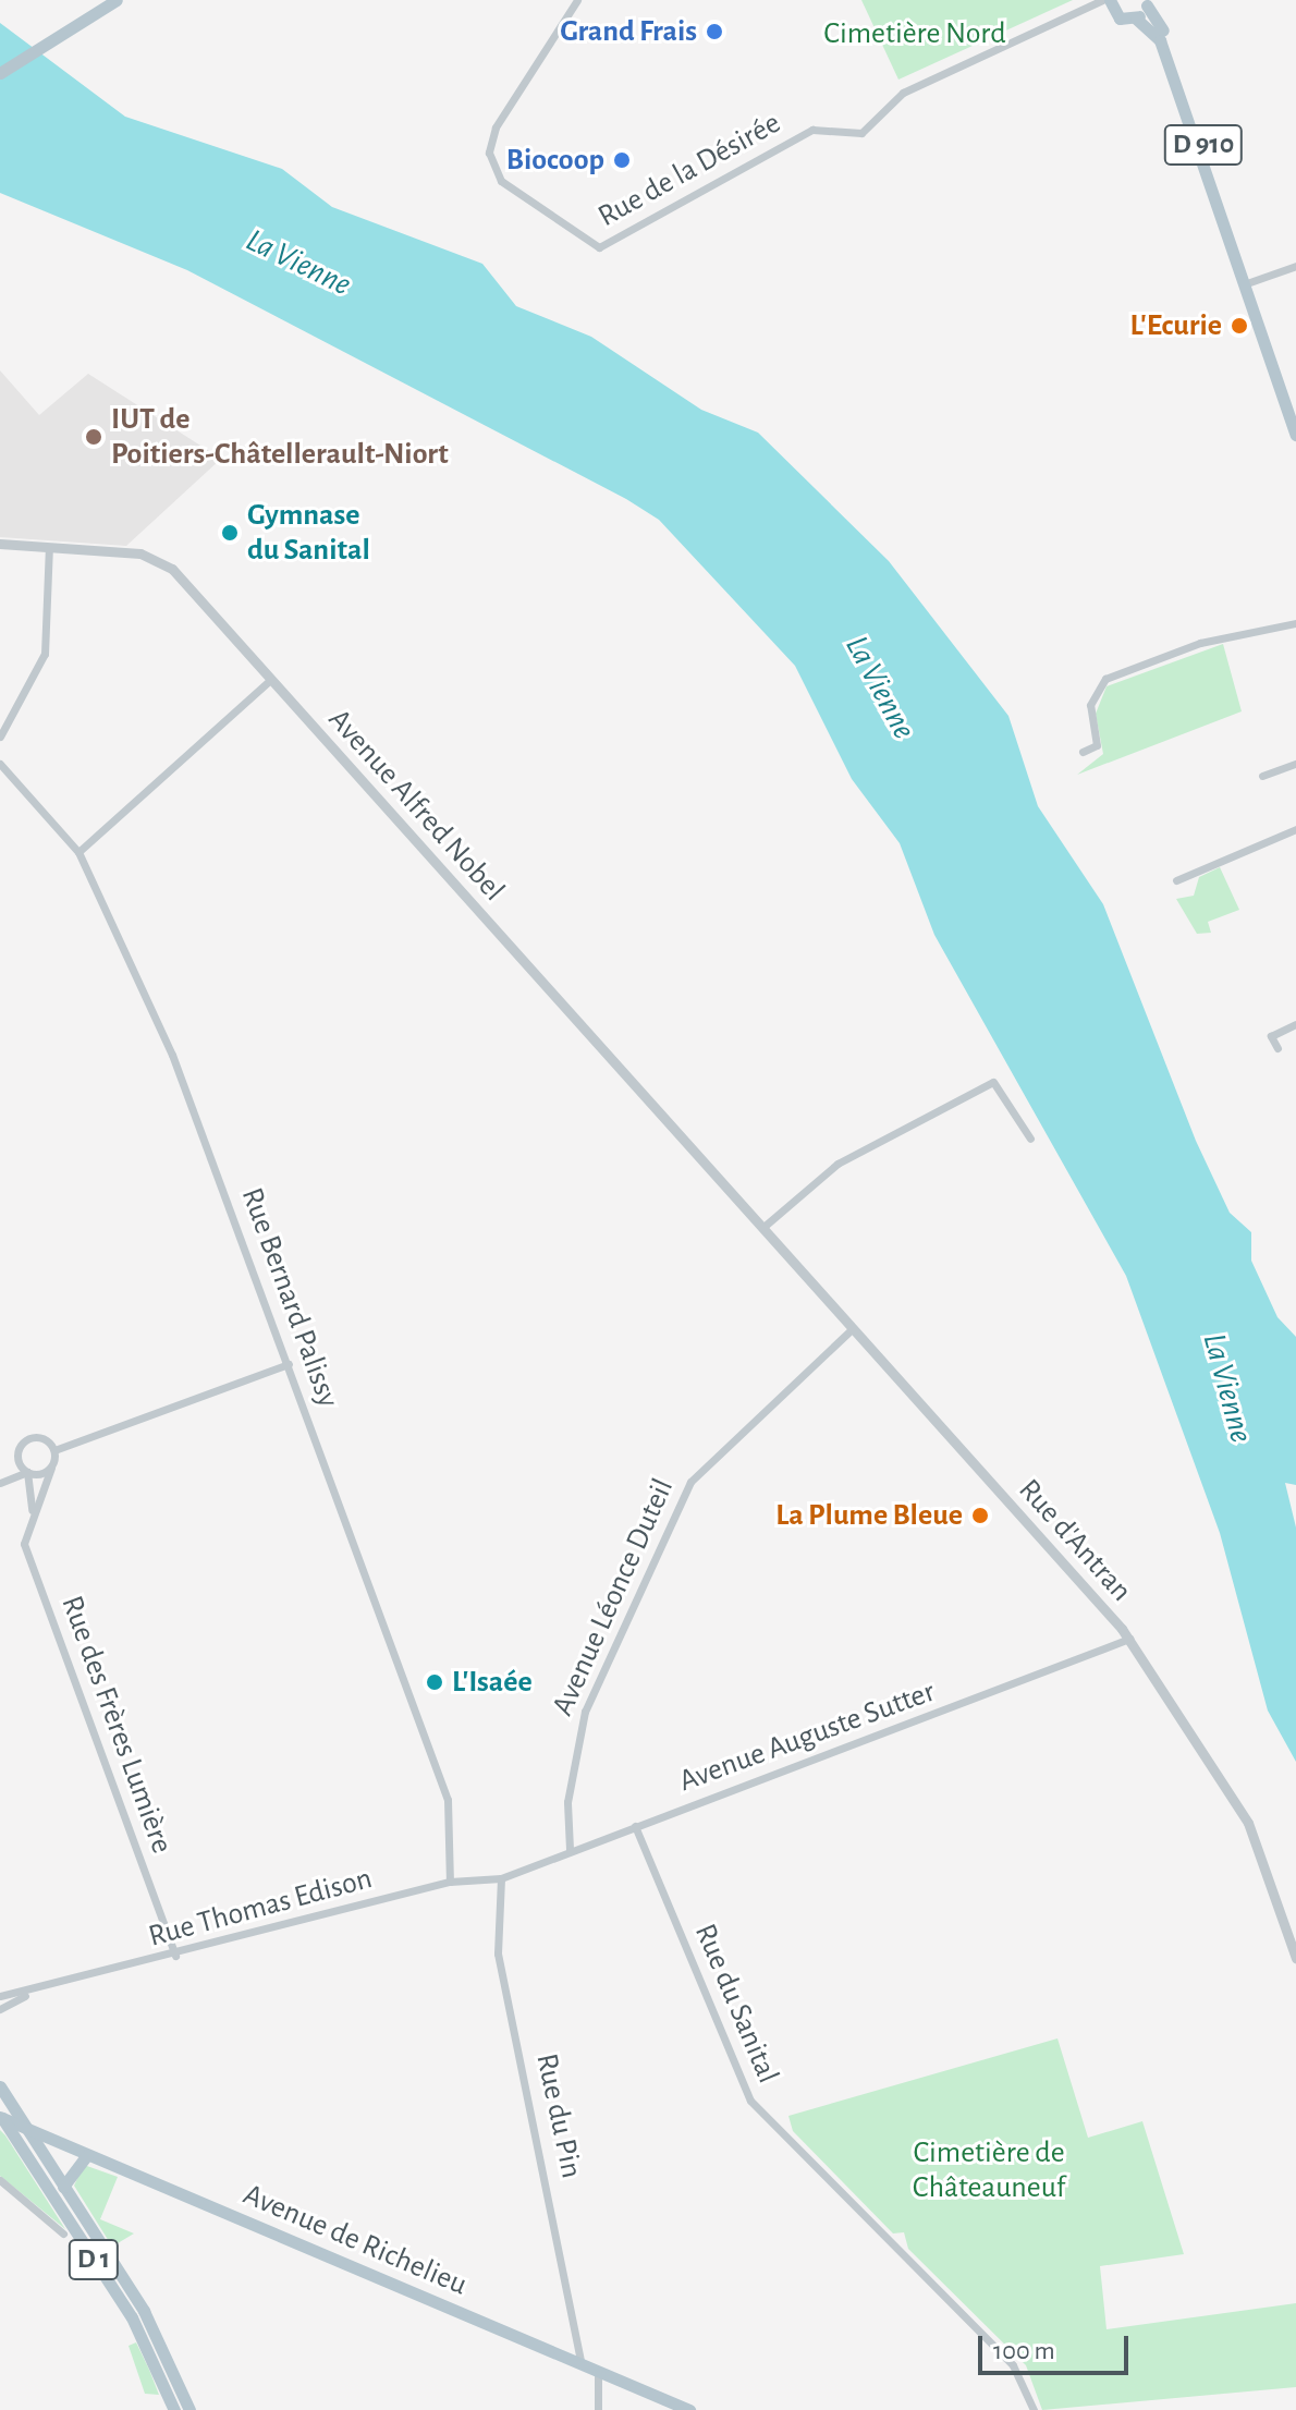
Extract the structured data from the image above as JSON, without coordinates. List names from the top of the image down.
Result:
{
  "streets": {
    "main road": ["D 910", "Avenue de Richelieu", "D 1"],
    "street": [
      "Rue de la Désirée",
      "Avenue Alfred Nobel",
      "Rue Bernard Palissy",
      "Rue d'Antran",
      "Avenue Léonce Duteil",
      "Rue des Frères Lumière",
      "Avenue Auguste Sutter",
      "Rue Thomas Edison",
      "Rue du Sanital",
      "Rue du Pin"
    ]
  },
  "crossings": [
    ["Avenue Alfred Nobel", "Rue d'Antran"],
    ["Rue Bernard Palissy", "Rue Thomas Edison"],
    ["Rue d'Antran", "Avenue Léonce Duteil"],
    ["Rue d'Antran", "Avenue Auguste Sutter"],
    ["Avenue Léonce Duteil", "Avenue Auguste Sutter"],
    ["Rue des Frères Lumière", "Rue Thomas Edison"],
    ["Avenue Auguste Sutter", "Rue Thomas Edison"],
    ["Avenue Auguste Sutter", "Rue du Sanital"],
    ["Avenue Auguste Sutter", "Rue du Pin"],
    ["Rue Thomas Edison", "Rue du Pin"],
    ["Rue du Pin", "Avenue de Richelieu"],
    ["Avenue de Richelieu", "D 1"]
  ],
  "water": ["La Vienne"],
  "parks": ["Cimetière Nord", "Cimetière de Châteauneuf"],
  "places": [
    "Grand Frais",
    "Biocoop",
    "L'Ecurie",
    "IUT de Poitiers-Châtellerault-Niort",
    "Gymnase du Sanital",
    "La Plume Bleue",
    "L'Isaée"
  ],
  "scale_bar": "100 m"
}
